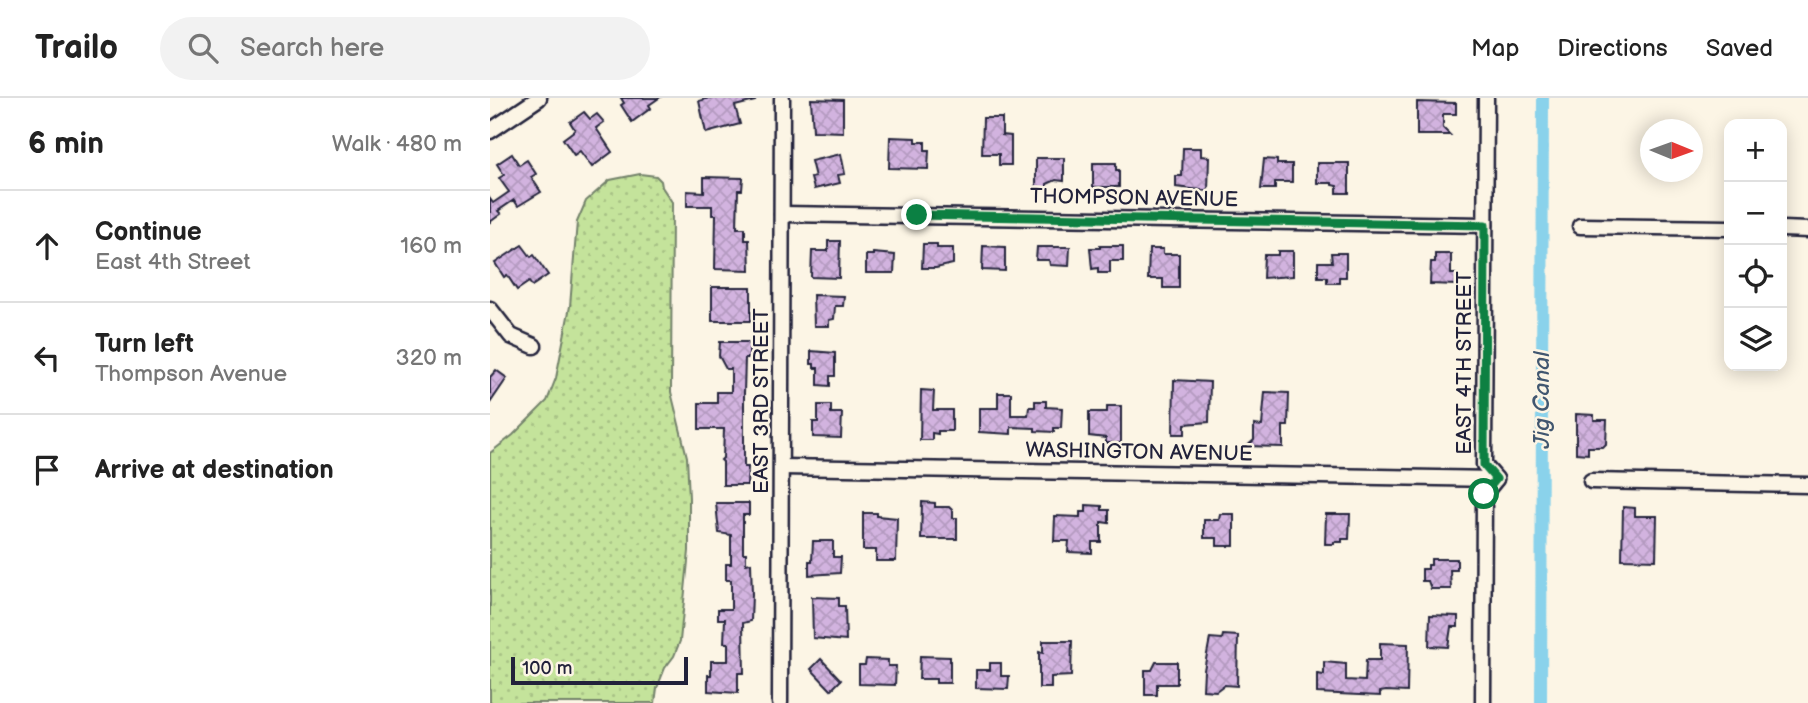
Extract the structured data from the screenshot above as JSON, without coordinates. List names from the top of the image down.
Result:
{
  "streets": {
    "street": [
      "THOMPSON AVENUE",
      "EAST 4TH STREET",
      "EAST 3RD STREET",
      "WASHINGTON AVENUE"
    ]
  },
  "crossings": [
    ["THOMPSON AVENUE", "EAST 4TH STREET"],
    ["THOMPSON AVENUE", "EAST 3RD STREET"],
    ["EAST 4TH STREET", "WASHINGTON AVENUE"],
    ["EAST 3RD STREET", "WASHINGTON AVENUE"]
  ],
  "water": ["Jig Canal"],
  "scale_bar": "100 m",
  "north": "right",
  "page": {
    "header": "Trailo",
    "search": "Search here",
    "nav": ["Map", "Directions", "Saved"],
    "heading": ["6 min", "Walk · 480 m"],
    "map_buttons": ["+", "−"],
    "list": [
      ["Continue", "East 4th Street", "160 m"],
      ["Turn left", "Thompson Avenue", "320 m"],
      "Arrive at destination"
    ],
    "scale": "100 m"
  }
}
